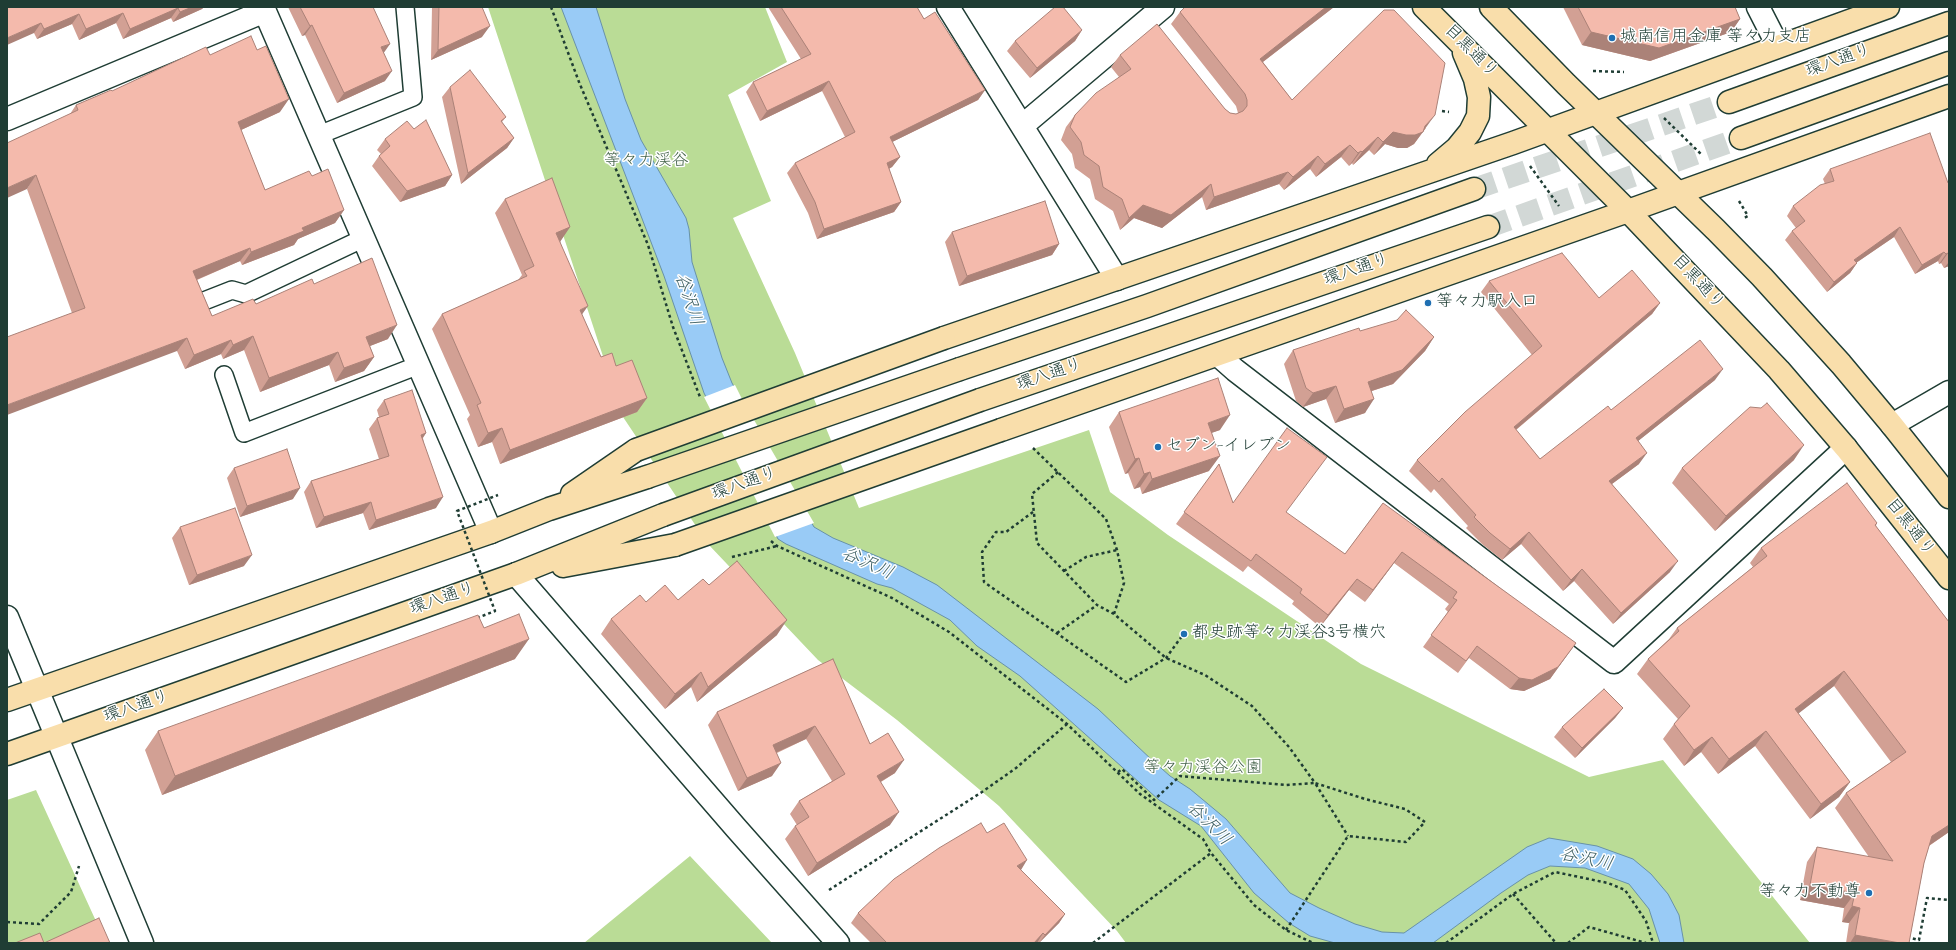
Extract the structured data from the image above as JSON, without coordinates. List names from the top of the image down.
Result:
{
  "streets": {
    "main road": ["目黒通り", "環八通り"]
  },
  "water": ["谷沢川"],
  "parks": ["等々力渓谷", "等々力渓谷公園"],
  "places": [
    "城南信用金庫 等々力支店",
    "等々力駅入口",
    "セブン-イレブン",
    "都史跡等々力渓谷3号横穴",
    "等々力不動尊"
  ]
}
